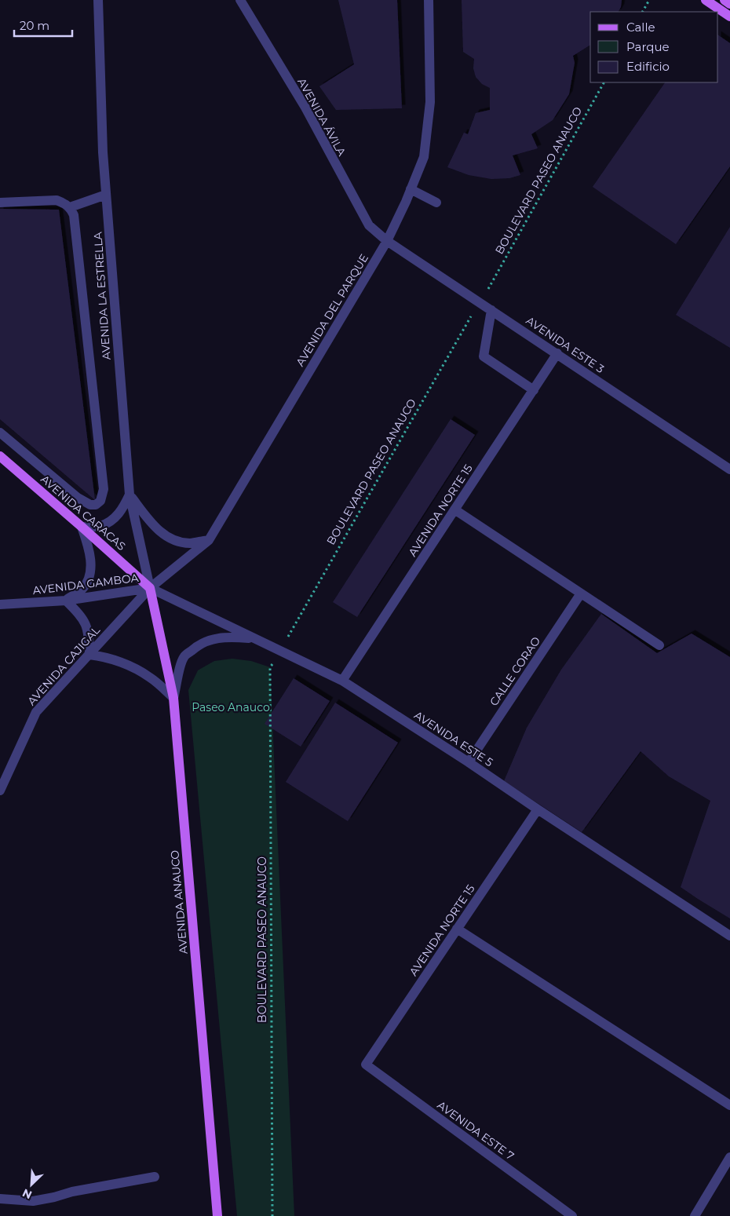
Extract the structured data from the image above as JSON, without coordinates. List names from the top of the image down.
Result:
{
  "streets": {
    "main road": ["AVENIDA CARACAS", "AVENIDA ANAUCO"],
    "street": [
      "AVENIDA ÁVILA",
      "AVENIDA LA ESTRELLA",
      "AVENIDA DEL PARQUE",
      "AVENIDA ESTE 3",
      "AVENIDA NORTE 15",
      "AVENIDA GAMBOA",
      "AVENIDA CAJIGAL",
      "CALLE CORAO",
      "AVENIDA ESTE 5",
      "AVENIDA ESTE 7"
    ],
    "path": ["BOULEVARD PASEO ANAUCO"]
  },
  "crossings": [
    ["AVENIDA ÁVILA", "AVENIDA DEL PARQUE"],
    ["AVENIDA ÁVILA", "AVENIDA ESTE 3"],
    ["AVENIDA LA ESTRELLA", "AVENIDA DEL PARQUE"],
    ["AVENIDA LA ESTRELLA", "AVENIDA CARACAS"],
    ["AVENIDA LA ESTRELLA", "AVENIDA GAMBOA"],
    ["AVENIDA LA ESTRELLA", "AVENIDA CAJIGAL"],
    ["AVENIDA LA ESTRELLA", "AVENIDA ESTE 5"],
    ["AVENIDA LA ESTRELLA", "AVENIDA ANAUCO"],
    ["AVENIDA DEL PARQUE", "AVENIDA ESTE 3"],
    ["AVENIDA DEL PARQUE", "AVENIDA CARACAS"],
    ["AVENIDA DEL PARQUE", "AVENIDA GAMBOA"],
    ["AVENIDA DEL PARQUE", "AVENIDA CAJIGAL"],
    ["AVENIDA DEL PARQUE", "AVENIDA ESTE 5"],
    ["AVENIDA DEL PARQUE", "AVENIDA ANAUCO"],
    ["AVENIDA ESTE 3", "AVENIDA NORTE 15"],
    ["AVENIDA NORTE 15", "AVENIDA ESTE 5"],
    ["AVENIDA NORTE 15", "AVENIDA ESTE 7"],
    ["AVENIDA CARACAS", "AVENIDA GAMBOA"],
    ["AVENIDA CARACAS", "AVENIDA CAJIGAL"],
    ["AVENIDA CARACAS", "AVENIDA ESTE 5"],
    ["AVENIDA CARACAS", "AVENIDA ANAUCO"],
    ["AVENIDA GAMBOA", "AVENIDA CAJIGAL"],
    ["AVENIDA GAMBOA", "AVENIDA ESTE 5"],
    ["AVENIDA GAMBOA", "AVENIDA ANAUCO"],
    ["AVENIDA CAJIGAL", "AVENIDA ESTE 5"],
    ["AVENIDA CAJIGAL", "AVENIDA ANAUCO"],
    ["CALLE CORAO", "AVENIDA ESTE 5"],
    ["AVENIDA ESTE 5", "AVENIDA ANAUCO"]
  ],
  "parks": ["Paseo Anauco"],
  "legend": ["Calle", "Parque", "Edificio"],
  "scale_bar": "20 m",
  "north": "bottom left"
}
